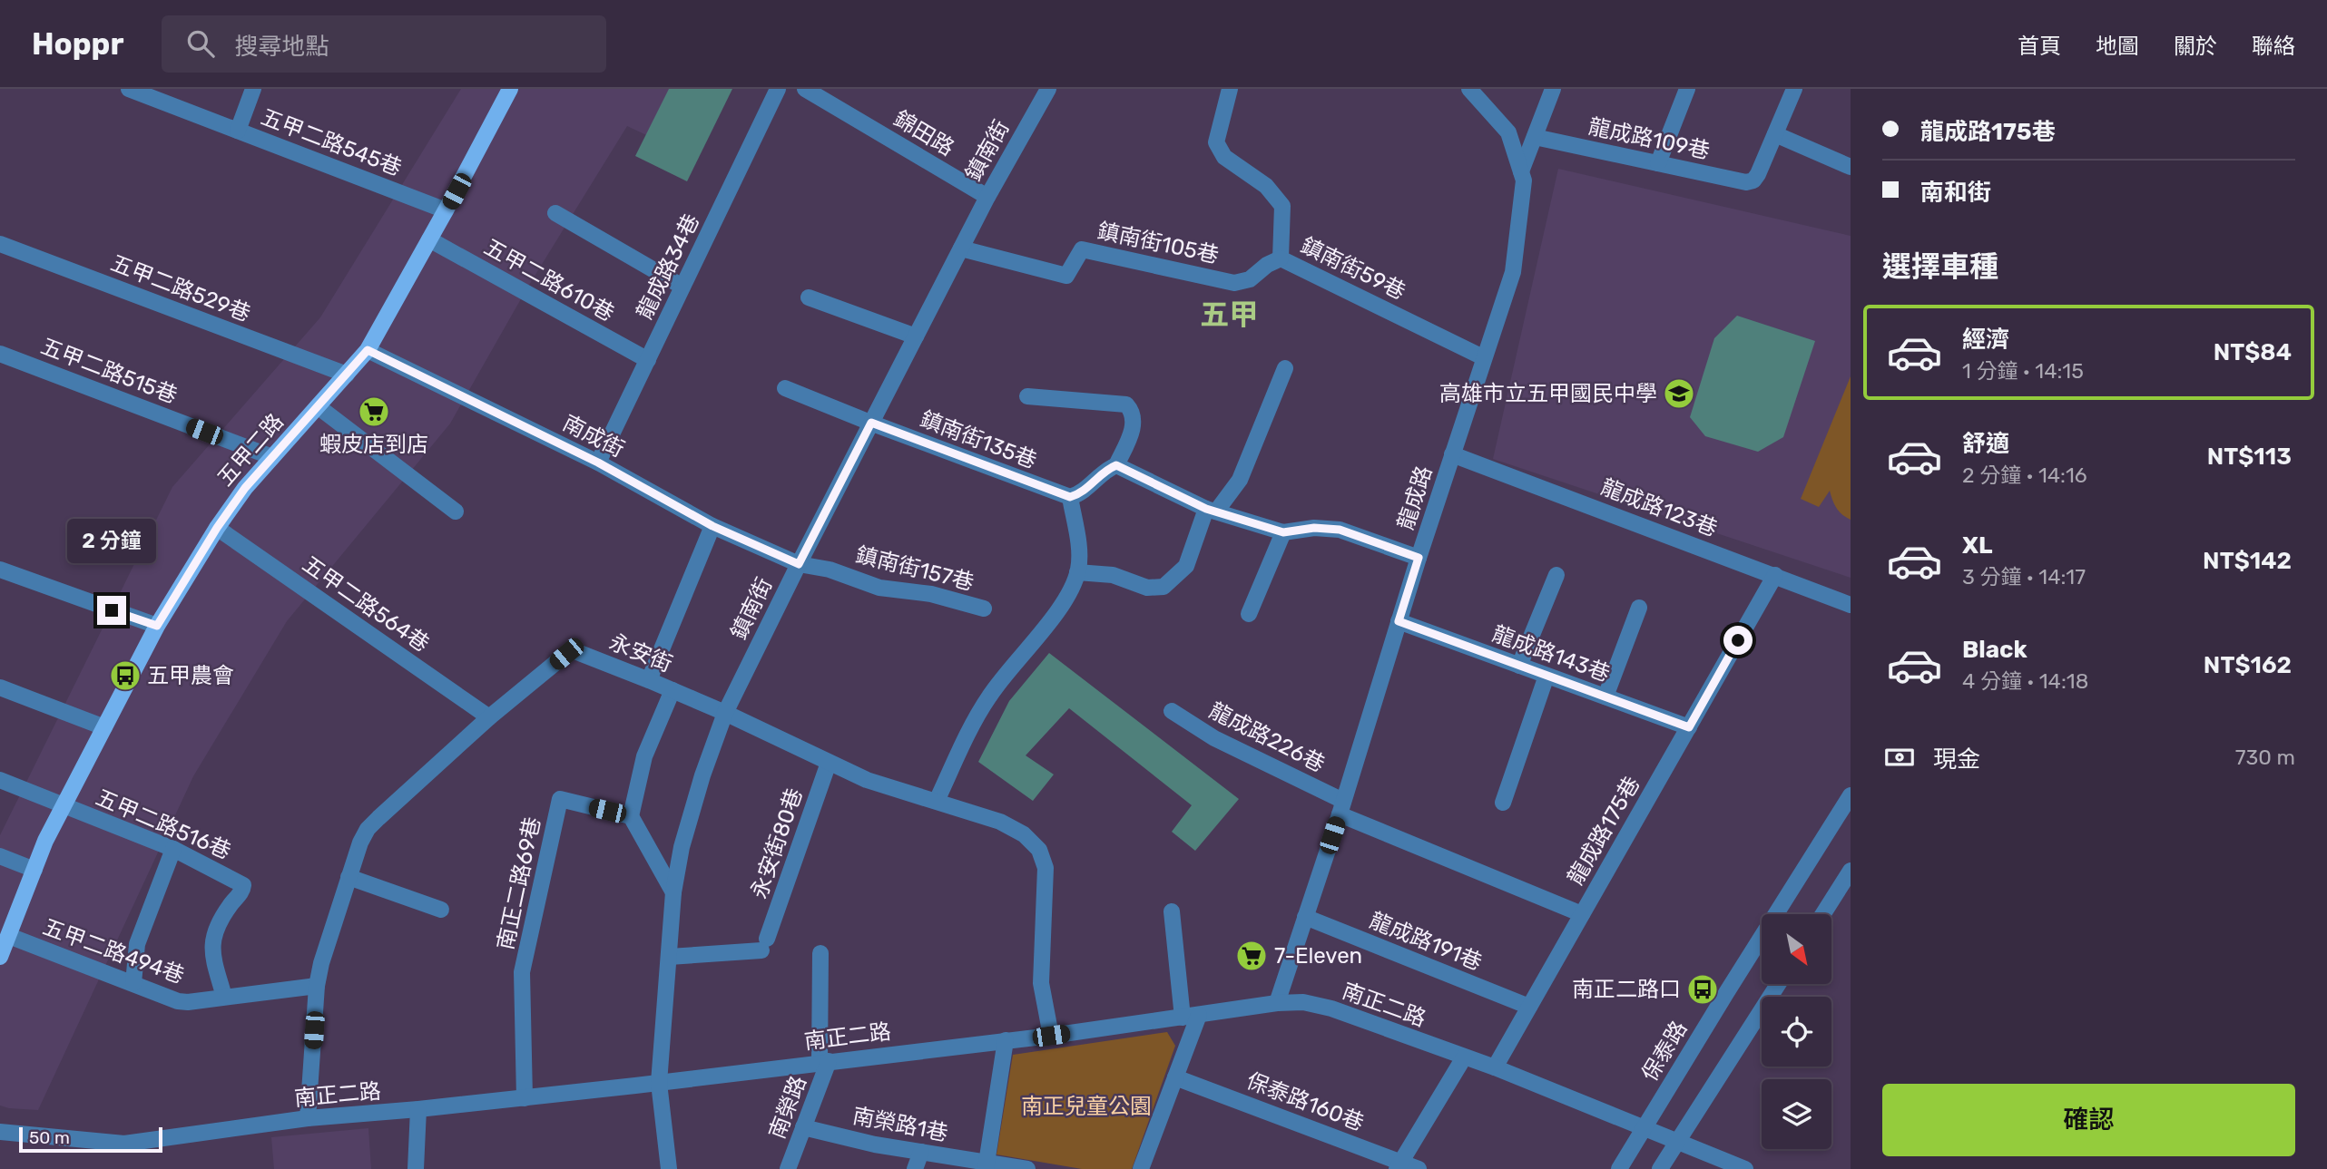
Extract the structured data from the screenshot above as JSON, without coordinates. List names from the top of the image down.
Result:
{
  "streets": {
    "main road": ["五甲二路"],
    "street": [
      "錦田路",
      "龍成路109巷",
      "五甲二路545巷",
      "鎮南街",
      "鎮南街105巷",
      "龍成路34巷",
      "鎮南街59巷",
      "五甲二路610巷",
      "五甲二路529巷",
      "五甲二路515巷",
      "南成街",
      "鎮南街135巷",
      "龍成路",
      "龍成路123巷",
      "鎮南街157巷",
      "五甲二路564巷",
      "永安街",
      "龍成路143巷",
      "龍成路226巷",
      "五甲二路516巷",
      "龍成路175巷",
      "永安街80巷",
      "南正二路69巷",
      "龍成路191巷",
      "五甲二路494巷",
      "南正二路",
      "保泰路",
      "保泰路160巷",
      "南榮路",
      "南榮路1巷"
    ]
  },
  "crossings": [
    ["錦田路", "鎮南街"],
    ["五甲二路545巷", "五甲二路"],
    ["鎮南街", "鎮南街105巷"],
    ["鎮南街", "南成街"],
    ["鎮南街", "鎮南街135巷"],
    ["鎮南街", "鎮南街157巷"],
    ["鎮南街", "永安街"],
    ["鎮南街", "永安街80巷"],
    ["鎮南街", "南正二路"],
    ["鎮南街105巷", "鎮南街59巷"],
    ["龍成路34巷", "五甲二路610巷"],
    ["龍成路34巷", "南成街"],
    ["鎮南街59巷", "龍成路"],
    ["五甲二路610巷", "五甲二路"],
    ["五甲二路529巷", "五甲二路"],
    ["五甲二路515巷", "五甲二路"],
    ["南成街", "五甲二路"],
    ["南成街", "鎮南街157巷"],
    ["五甲二路", "五甲二路564巷"],
    ["五甲二路", "五甲二路516巷"],
    ["五甲二路", "五甲二路494巷"],
    ["龍成路", "龍成路123巷"],
    ["龍成路", "龍成路143巷"],
    ["龍成路", "龍成路226巷"],
    ["龍成路", "龍成路175巷"],
    ["龍成路", "龍成路191巷"],
    ["龍成路", "南正二路"],
    ["龍成路123巷", "龍成路175巷"],
    ["五甲二路564巷", "永安街"],
    ["永安街", "永安街80巷"],
    ["永安街", "五甲二路494巷"],
    ["永安街", "南正二路"],
    ["龍成路143巷", "龍成路175巷"],
    ["龍成路226巷", "龍成路175巷"],
    ["五甲二路516巷", "五甲二路494巷"],
    ["南正二路69巷", "南正二路"],
    ["南正二路", "保泰路"],
    ["南正二路", "南榮路"],
    ["南榮路", "南榮路1巷"]
  ],
  "districts": ["五甲"],
  "parks": ["南正兒童公園"],
  "places": {
    "school or university": ["高雄市立五甲國民中學"],
    "supermarket": ["蝦皮店到店", "7-Eleven"],
    "bus stop": ["五甲農會", "南正二路口"]
  },
  "scale_bar": "50 m",
  "north": "bottom right",
  "page": {
    "header": "Hoppr",
    "search": "搜尋地點",
    "nav": [
      "首頁",
      "地圖",
      "關於",
      "聯絡"
    ],
    "banner": ["龍成路175巷", "南和街"],
    "heading": "選擇車種",
    "list": [
      {
        "name": "經濟",
        "note": "1 分鐘 · 14:15",
        "value": "NT$84"
      },
      {
        "name": "舒適",
        "note": "2 分鐘 · 14:16",
        "value": "NT$113"
      },
      {
        "name": "XL",
        "note": "3 分鐘 · 14:17",
        "value": "NT$142"
      },
      {
        "name": "Black",
        "note": "4 分鐘 · 14:18",
        "value": "NT$162"
      }
    ],
    "bubble": "2 分鐘",
    "pay": ["現金", "730 m"],
    "buttons": "確認",
    "scale": "50 m"
  }
}
